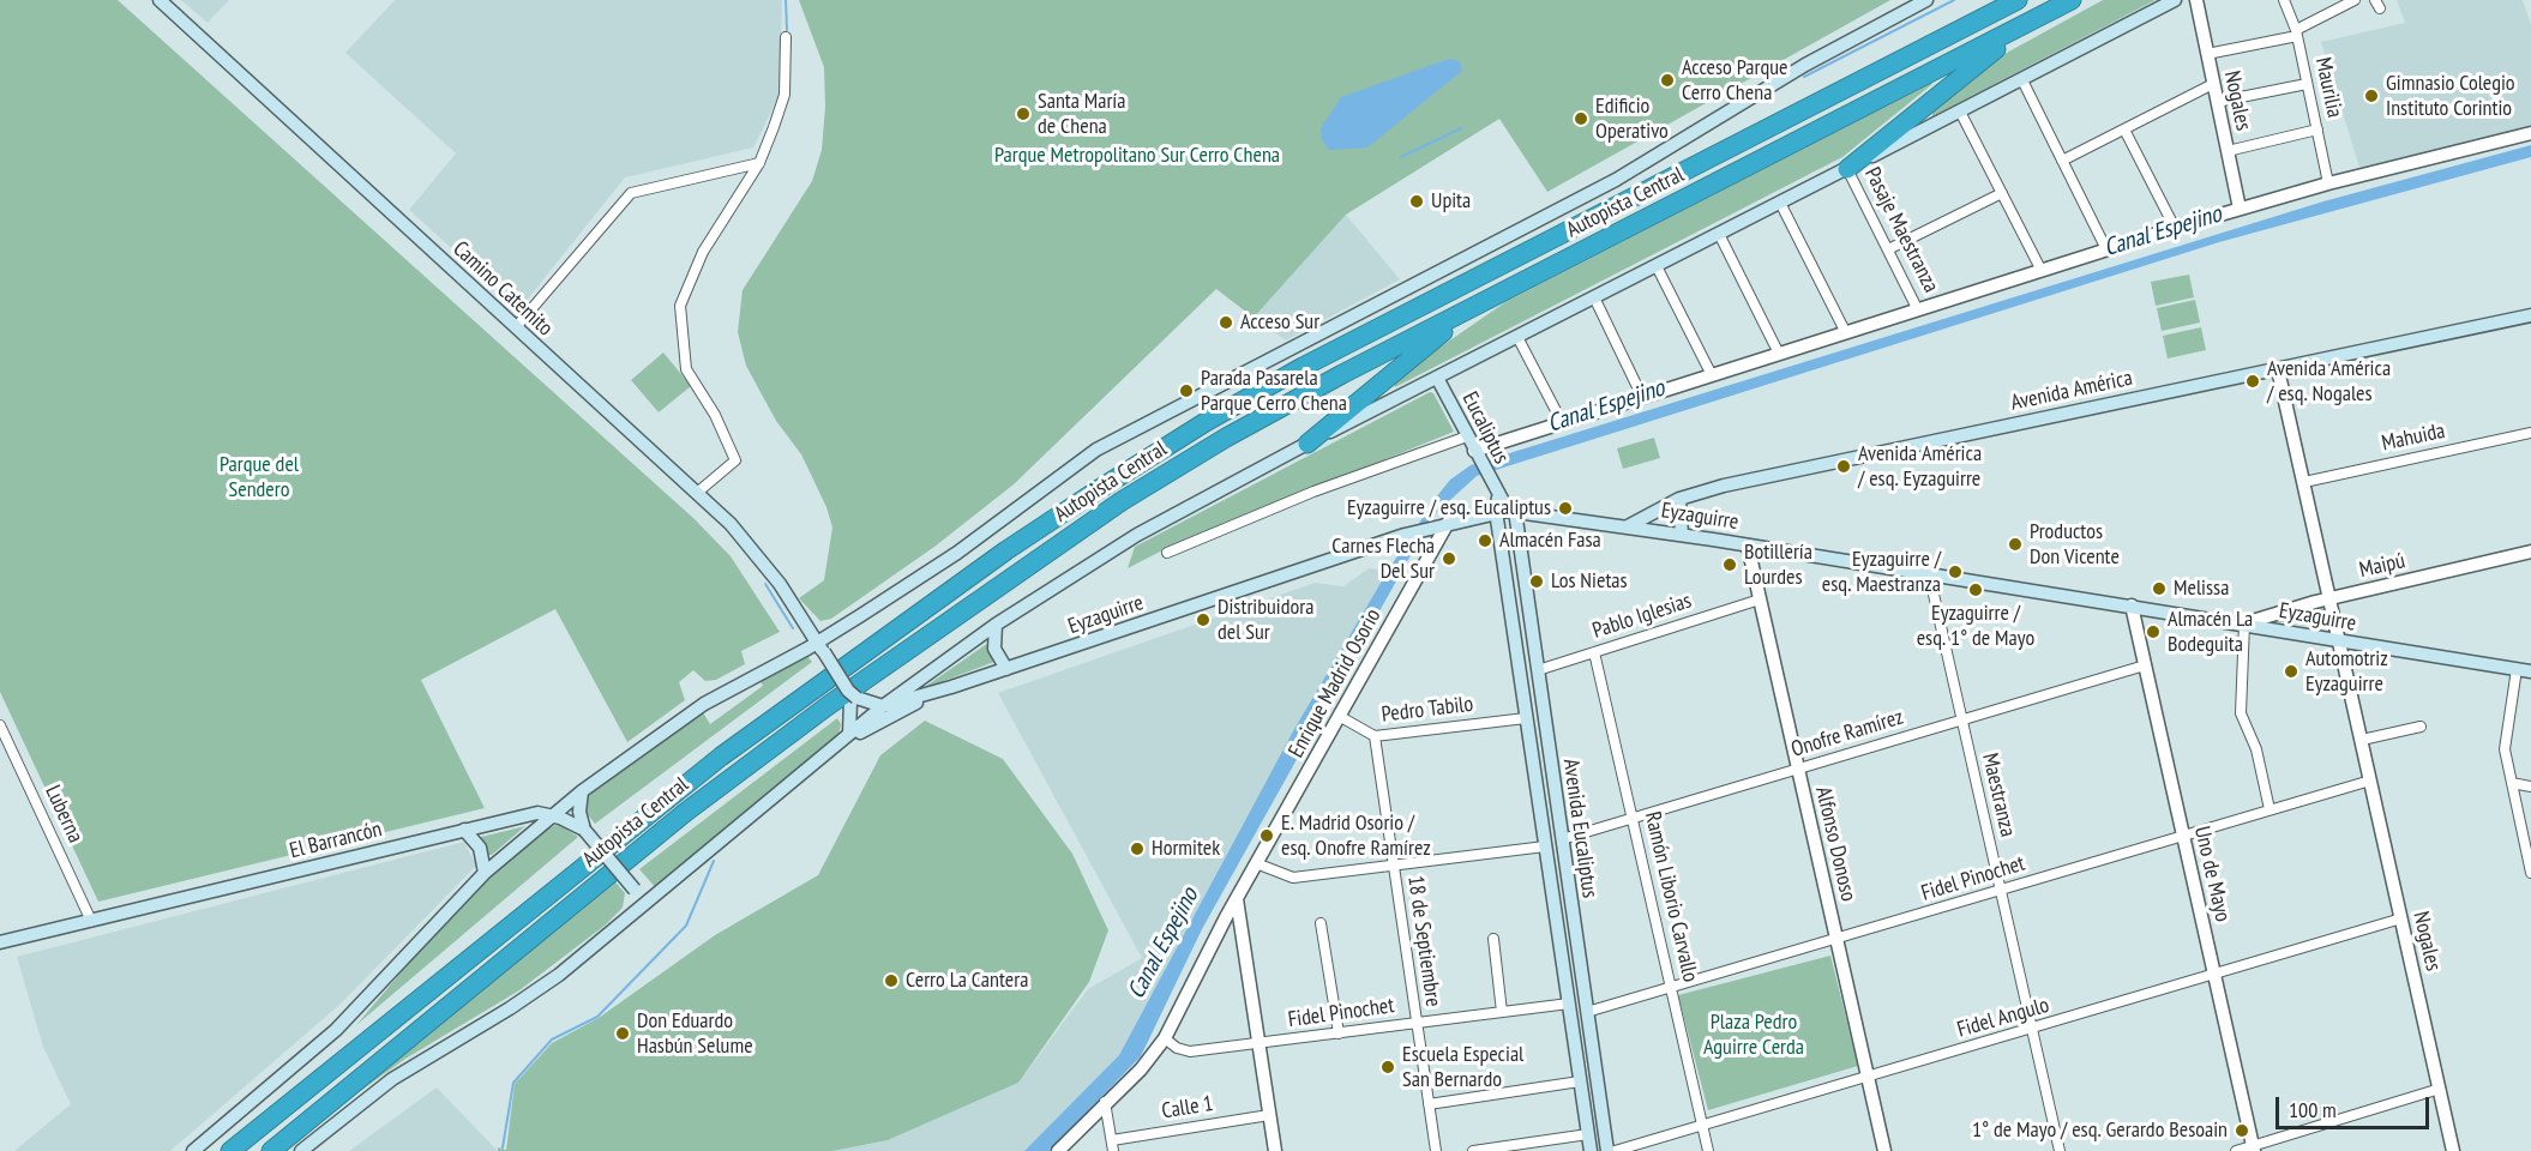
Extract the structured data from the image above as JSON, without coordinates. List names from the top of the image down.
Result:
{
  "streets": {
    "highway": ["Autopista Central"],
    "main road": [
      "Camino Catemito",
      "Avenida América",
      "Eucaliptus",
      "Eyzaguirre",
      "Avenida Eucaliptus",
      "El Barrancón"
    ],
    "street": [
      "Maurilia",
      "Nogales",
      "Pasaje Maestranza",
      "Mahuida",
      "Maipú",
      "Pablo Iglesias",
      "Enrique Madrid Osorio",
      "Pedro Tabilo",
      "Onofre Ramírez",
      "Maestranza",
      "Luberna",
      "Alfonso Donoso",
      "Uno de Mayo",
      "Fidel Pinochet",
      "Ramón Liborio Carvallo",
      "18 de Septiembre",
      "Fidel Angulo",
      "Calle 1"
    ]
  },
  "crossings": [
    ["Nogales", "Avenida América"],
    ["Nogales", "Mahuida"],
    ["Nogales", "Eyzaguirre"],
    ["Nogales", "Maipú"],
    ["Nogales", "Fidel Pinochet"],
    ["Nogales", "Fidel Angulo"],
    ["Avenida América", "Eyzaguirre"],
    ["Eucaliptus", "Eyzaguirre"],
    ["Eucaliptus", "Avenida Eucaliptus"],
    ["Eyzaguirre", "Maipú"],
    ["Eyzaguirre", "Enrique Madrid Osorio"],
    ["Eyzaguirre", "Maestranza"],
    ["Eyzaguirre", "Avenida Eucaliptus"],
    ["Eyzaguirre", "Alfonso Donoso"],
    ["Eyzaguirre", "Uno de Mayo"],
    ["Pablo Iglesias", "Avenida Eucaliptus"],
    ["Pablo Iglesias", "Alfonso Donoso"],
    ["Pablo Iglesias", "Ramón Liborio Carvallo"],
    ["Enrique Madrid Osorio", "Pedro Tabilo"],
    ["Enrique Madrid Osorio", "Fidel Pinochet"],
    ["Pedro Tabilo", "Avenida Eucaliptus"],
    ["Pedro Tabilo", "18 de Septiembre"],
    ["Onofre Ramírez", "Maestranza"],
    ["Onofre Ramírez", "Avenida Eucaliptus"],
    ["Onofre Ramírez", "Alfonso Donoso"],
    ["Onofre Ramírez", "Uno de Mayo"],
    ["Onofre Ramírez", "Ramón Liborio Carvallo"],
    ["Maestranza", "Fidel Pinochet"],
    ["Maestranza", "Fidel Angulo"],
    ["Luberna", "El Barrancón"],
    ["Avenida Eucaliptus", "Fidel Pinochet"],
    ["Alfonso Donoso", "Fidel Pinochet"],
    ["Alfonso Donoso", "Fidel Angulo"],
    ["Uno de Mayo", "Fidel Pinochet"],
    ["Uno de Mayo", "Fidel Angulo"],
    ["Fidel Pinochet", "Ramón Liborio Carvallo"],
    ["Fidel Pinochet", "18 de Septiembre"],
    ["Ramón Liborio Carvallo", "Fidel Angulo"]
  ],
  "water": ["Canal Espejino"],
  "parks": ["Parque Metropolitano Sur Cerro Chena", "Parque del Sendero", "Plaza Pedro Aguirre Cerda"],
  "places": [
    "Acceso Parque Cerro Chena",
    "Gimnasio Colegio Instituto Corintio",
    "Santa María de Chena",
    "Edificio Operativo",
    "Upita",
    "Acceso Sur",
    "Avenida América / esq. Nogales",
    "Parada Pasarela Parque Cerro Chena",
    "Avenida América / esq. Eyzaguirre",
    "Eyzaguirre / esq. Eucaliptus",
    "Almacén Fasa",
    "Productos Don Vicente",
    "Carnes Flecha Del Sur",
    "Botillería Lourdes",
    "Eyzaguirre / esq. Maestranza",
    "Los Nietas",
    "Melissa",
    "Eyzaguirre / esq. 1° de Mayo",
    "Distribuidora del Sur",
    "Almacén La Bodeguita",
    "Automotriz Eyzaguirre",
    "E. Madrid Osorio / esq. Onofre Ramírez",
    "Hormitek",
    "Cerro La Cantera",
    "Don Eduardo Hasbún Selume",
    "Escuela Especial San Bernardo",
    "1° de Mayo / esq. Gerardo Besoain"
  ],
  "scale_bar": "100 m"
}
